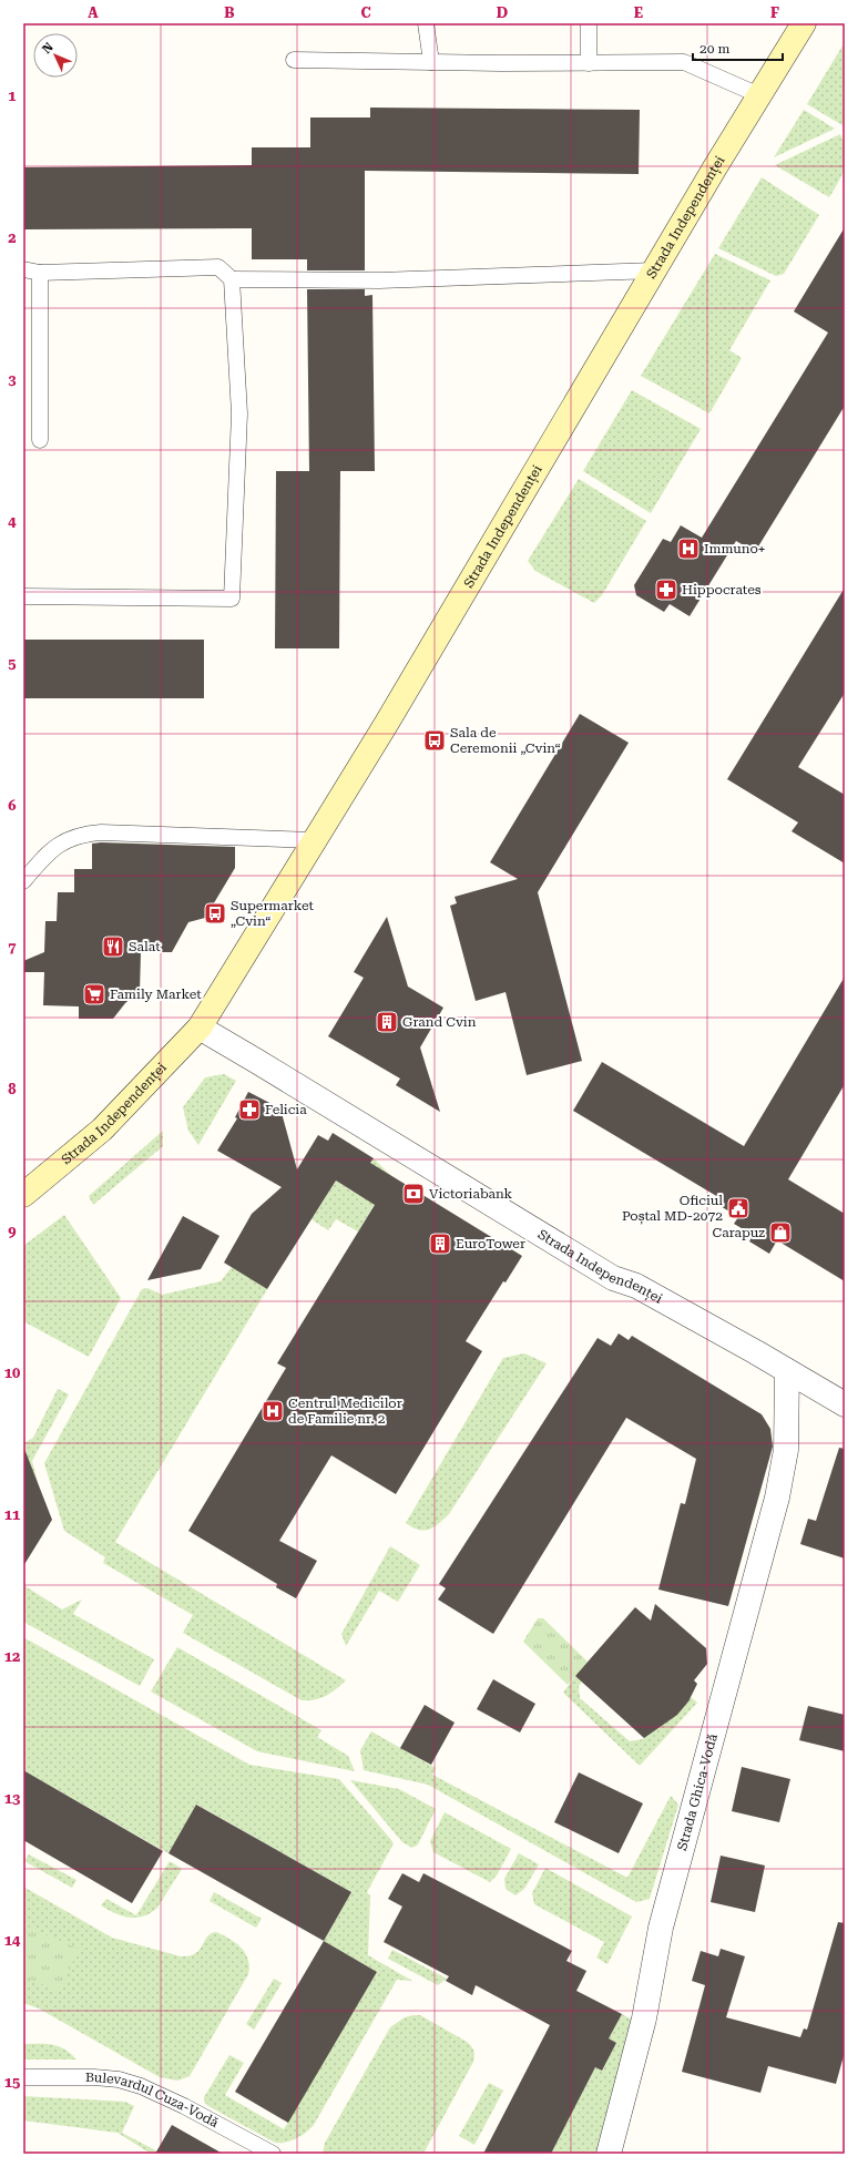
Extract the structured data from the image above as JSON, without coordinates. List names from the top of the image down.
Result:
{
  "streets": {
    "main road": ["Strada Independenței"],
    "street": ["Strada Ghica-Vodă"],
    "lane": ["Bulevardul Cuza-Vodă"]
  },
  "crossings": [
    ["Strada Independenței", "Strada Ghica-Vodă"]
  ],
  "places": {
    "hospital": ["Immuno+", "Centrul Medicilor de Familie nr. 2"],
    "pharmacy": ["Hippocrates", "Felicia"],
    "bus stop": ["Sala de Ceremonii „Cvin“", "Supermarket „Cvin“"],
    "restaurant": ["Salat"],
    "supermarket": ["Family Market"],
    "building": ["Grand Cvin", "EuroTower"],
    "bank": ["Victoriabank"],
    "public building": ["Oficiul Poștal MD-2072"],
    "shop": ["Carapuz"]
  },
  "scale_bar": "20 m",
  "north": "top left",
  "grid": {
    "columns": [
      "A",
      "B",
      "C",
      "D",
      "E",
      "F"
    ],
    "rows": [
      "1",
      "2",
      "3",
      "4",
      "5",
      "6",
      "7",
      "8",
      "9",
      "10",
      "11",
      "12",
      "13",
      "14",
      "15"
    ]
  }
}
